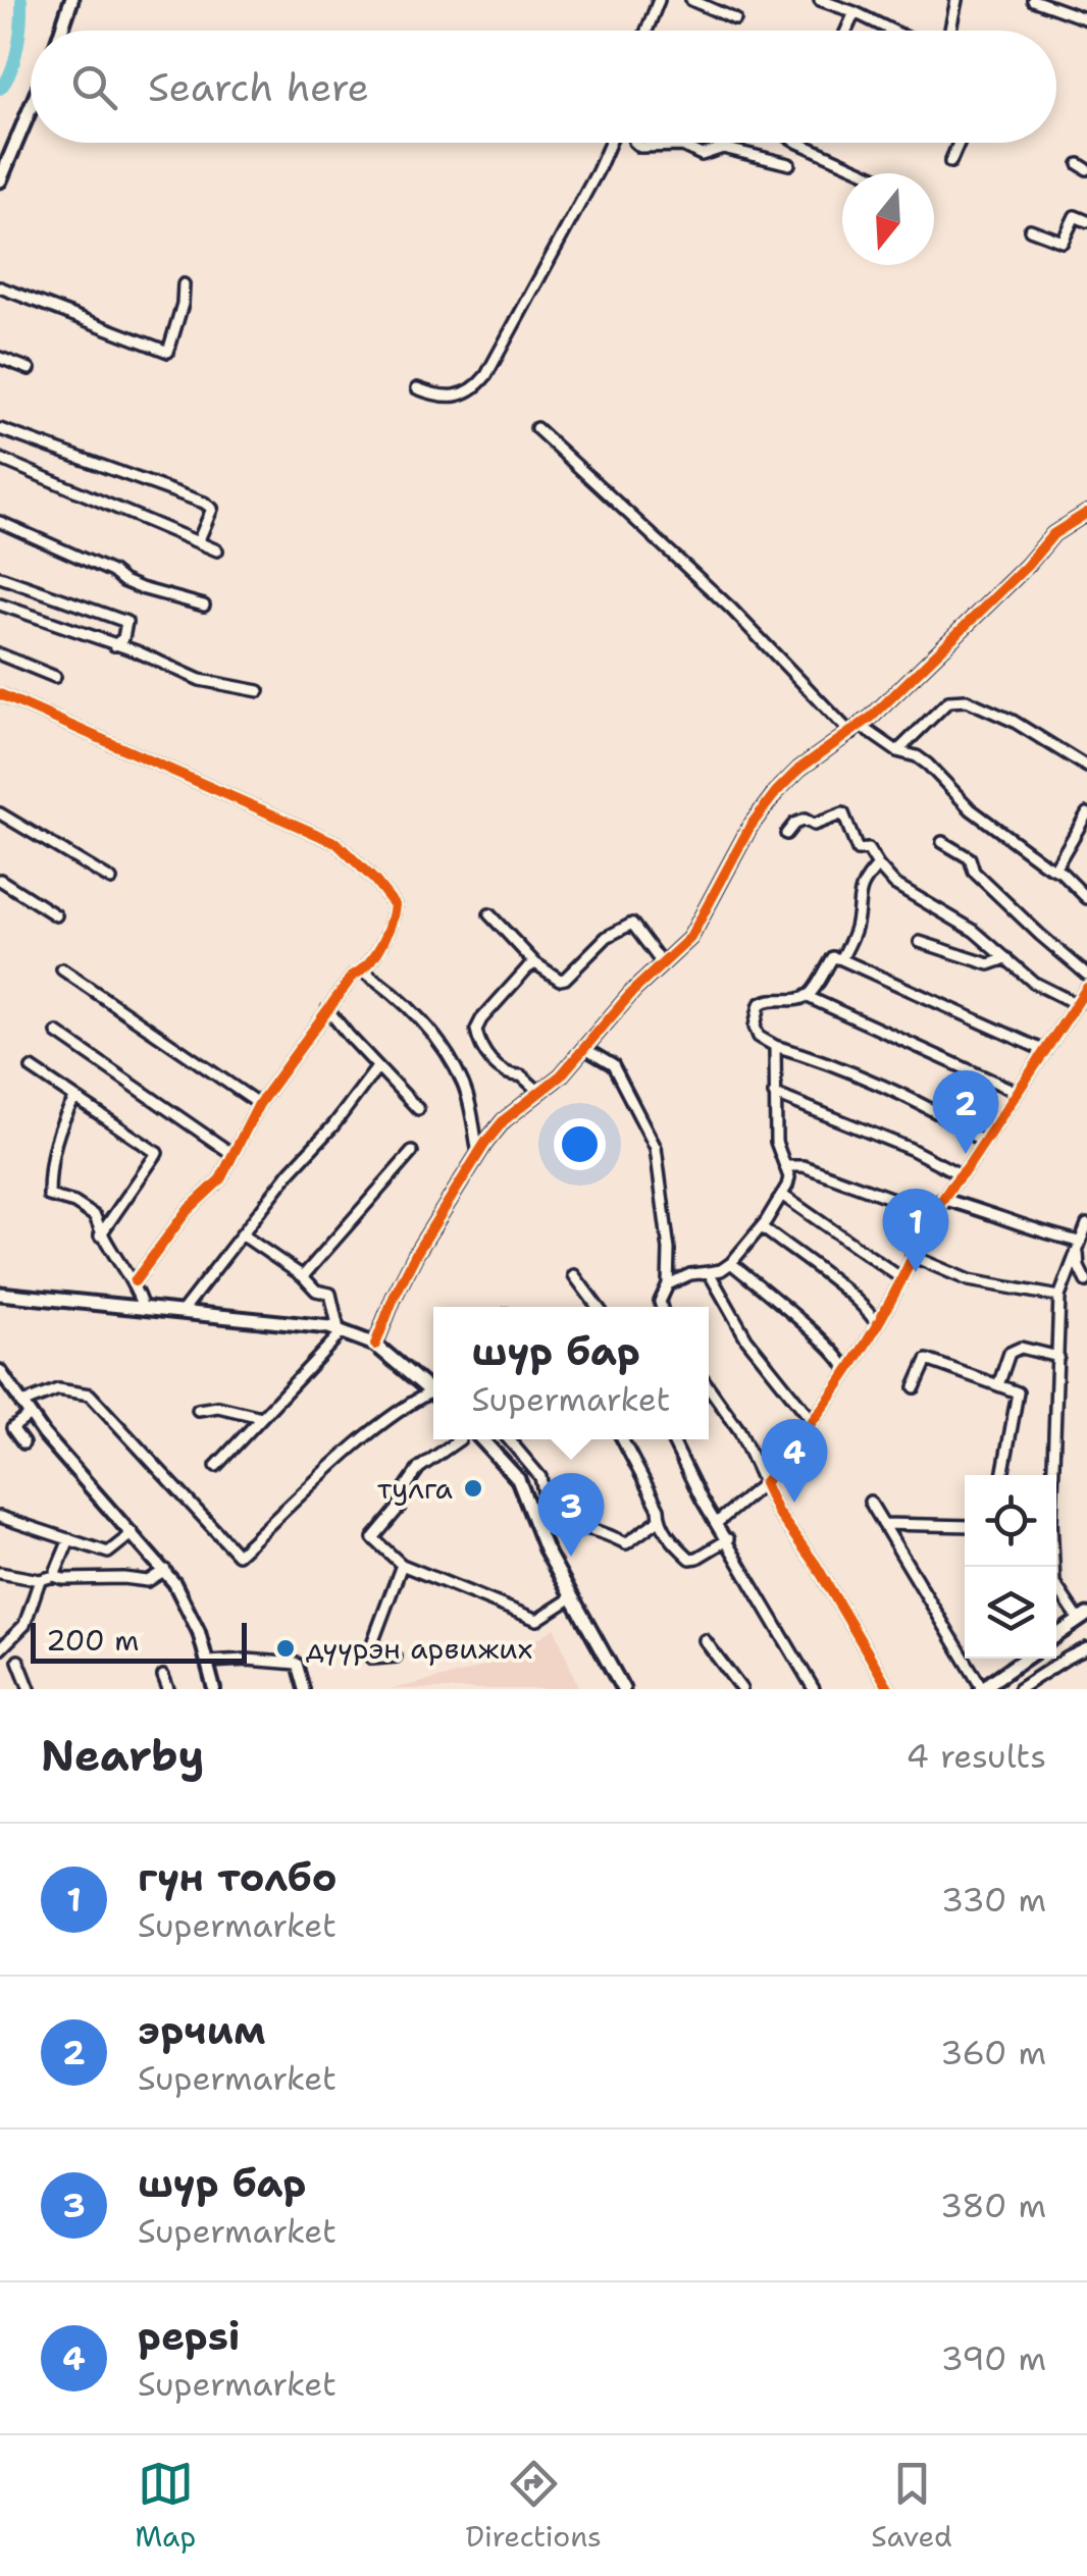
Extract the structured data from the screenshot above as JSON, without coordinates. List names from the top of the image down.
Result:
{
  "places": ["тулга", "дүүрэн арвижих"],
  "scale_bar": "200 m",
  "north": "bottom",
  "page": {
    "search": "Search here",
    "pins": [
      "2",
      "1",
      "4",
      "3"
    ],
    "popup": ["шүр бар", "Supermarket"],
    "scale": "200 m",
    "heading": ["Nearby", "4 results"],
    "list": [
      {
        "mark": "1",
        "name": "гүн толбо",
        "note": "Supermarket",
        "value": "330 m"
      },
      {
        "mark": "2",
        "name": "эрчим",
        "note": "Supermarket",
        "value": "360 m"
      },
      {
        "mark": "3",
        "name": "шүр бар",
        "note": "Supermarket",
        "value": "380 m"
      },
      {
        "mark": "4",
        "name": "pepsi",
        "note": "Supermarket",
        "value": "390 m"
      }
    ],
    "nav": ["Map", "Directions", "Saved"]
  }
}
